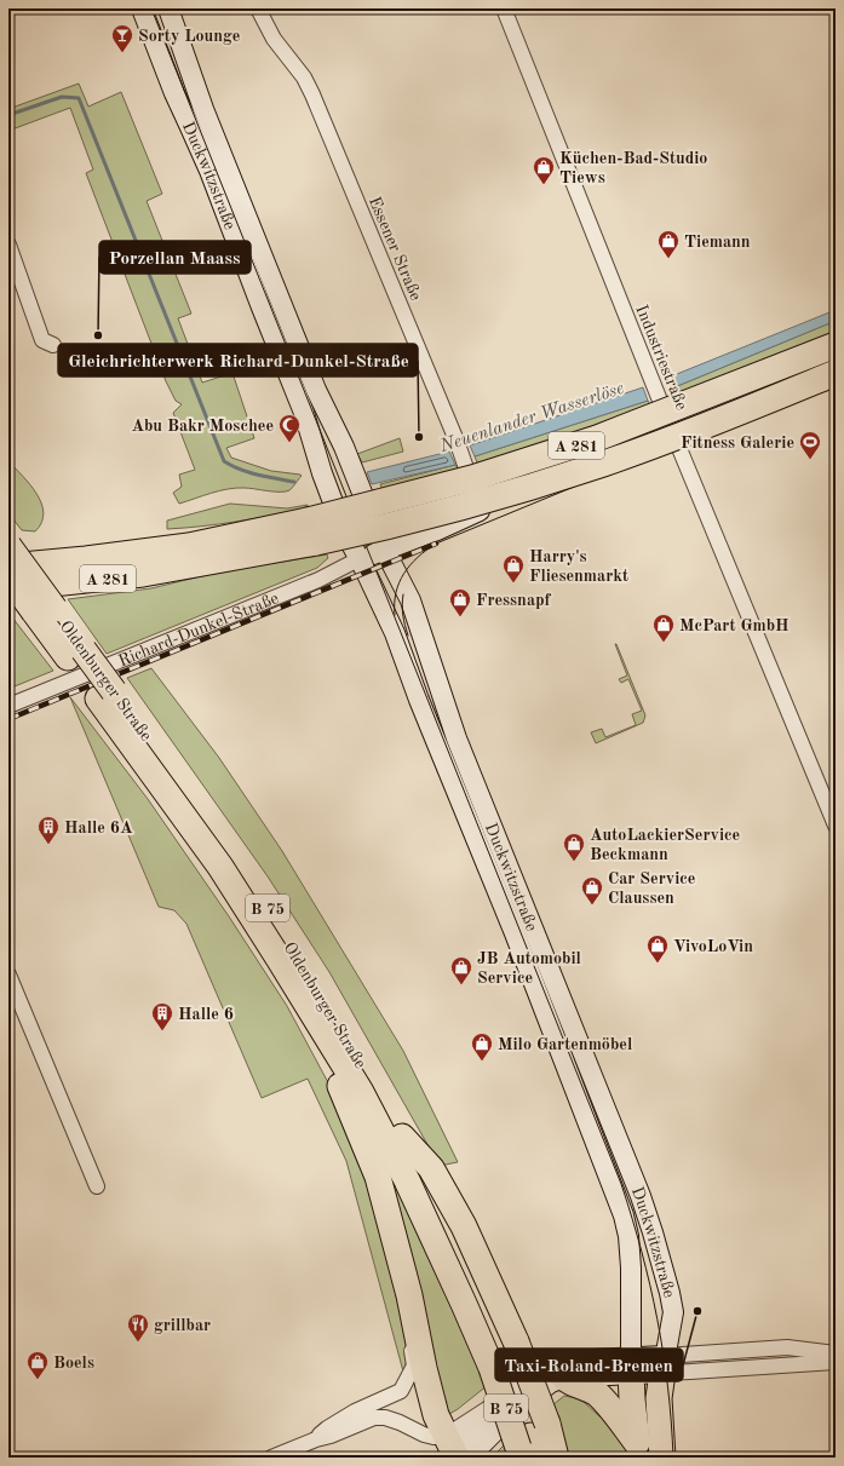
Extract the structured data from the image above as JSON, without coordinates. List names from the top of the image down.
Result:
{
  "streets": {
    "highway": ["A 281", "Oldenburger Straße", "B 75"],
    "main road": ["Duckwitzstraße"],
    "street": ["Essener Straße", "Industriestraße", "Richard-Dunkel-Straße"]
  },
  "crossings": [
    ["Duckwitzstraße", "Richard-Dunkel-Straße"]
  ],
  "water": ["Neuenlander Wasserlöse"],
  "places": {
    "bar": ["Sorty Lounge"],
    "shop": [
      "Küchen-Bad-Studio Tiews",
      "Tiemann",
      "Harry's Fliesenmarkt",
      "Fressnapf",
      "McPart GmbH",
      "AutoLackierService Beckmann",
      "Car Service Claussen",
      "VivoLoVin",
      "JB Automobil Service",
      "Milo Gartenmöbel",
      "Boels"
    ],
    "other": ["Porzellan Maass", "Gleichrichterwerk Richard-Dunkel-Straße", "Taxi-Roland-Bremen"],
    "mosque": ["Abu Bakr Moschee"],
    "sports": ["Fitness Galerie"],
    "building": ["Halle 6A", "Halle 6"],
    "restaurant": ["grillbar"]
  }
}
